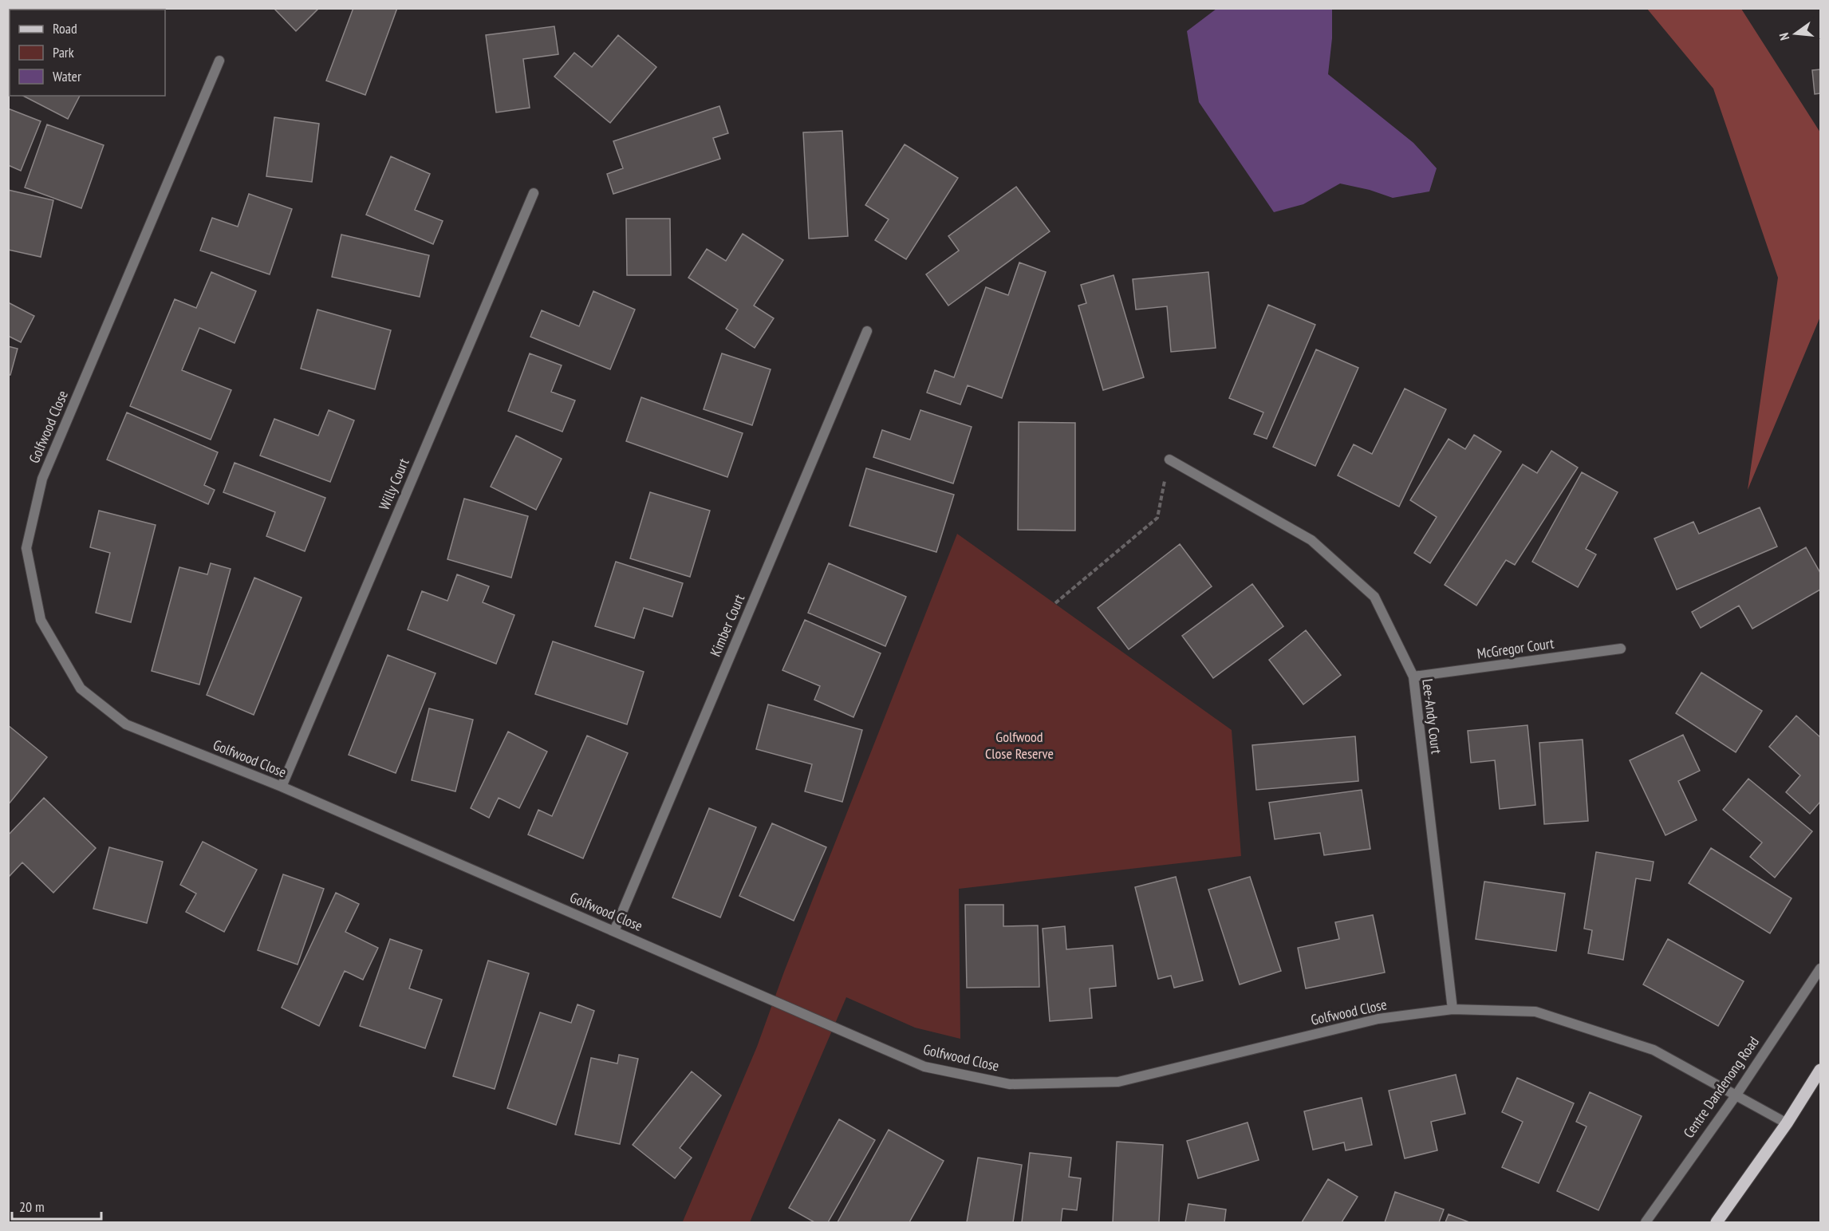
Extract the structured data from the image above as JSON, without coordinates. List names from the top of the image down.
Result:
{
  "streets": {
    "street": [
      "Golfwood Close",
      "Willy Court",
      "Kimber Court",
      "McGregor Court",
      "Lee-Andy Court",
      "Centre Dandenong Road"
    ]
  },
  "crossings": [
    ["Golfwood Close", "Willy Court"],
    ["Golfwood Close", "Kimber Court"],
    ["Golfwood Close", "Lee-Andy Court"],
    ["Golfwood Close", "Centre Dandenong Road"],
    ["McGregor Court", "Lee-Andy Court"]
  ],
  "parks": ["Golfwood Close Reserve"],
  "legend": ["Road", "Park", "Water"],
  "scale_bar": "20 m",
  "north": "left"
}
